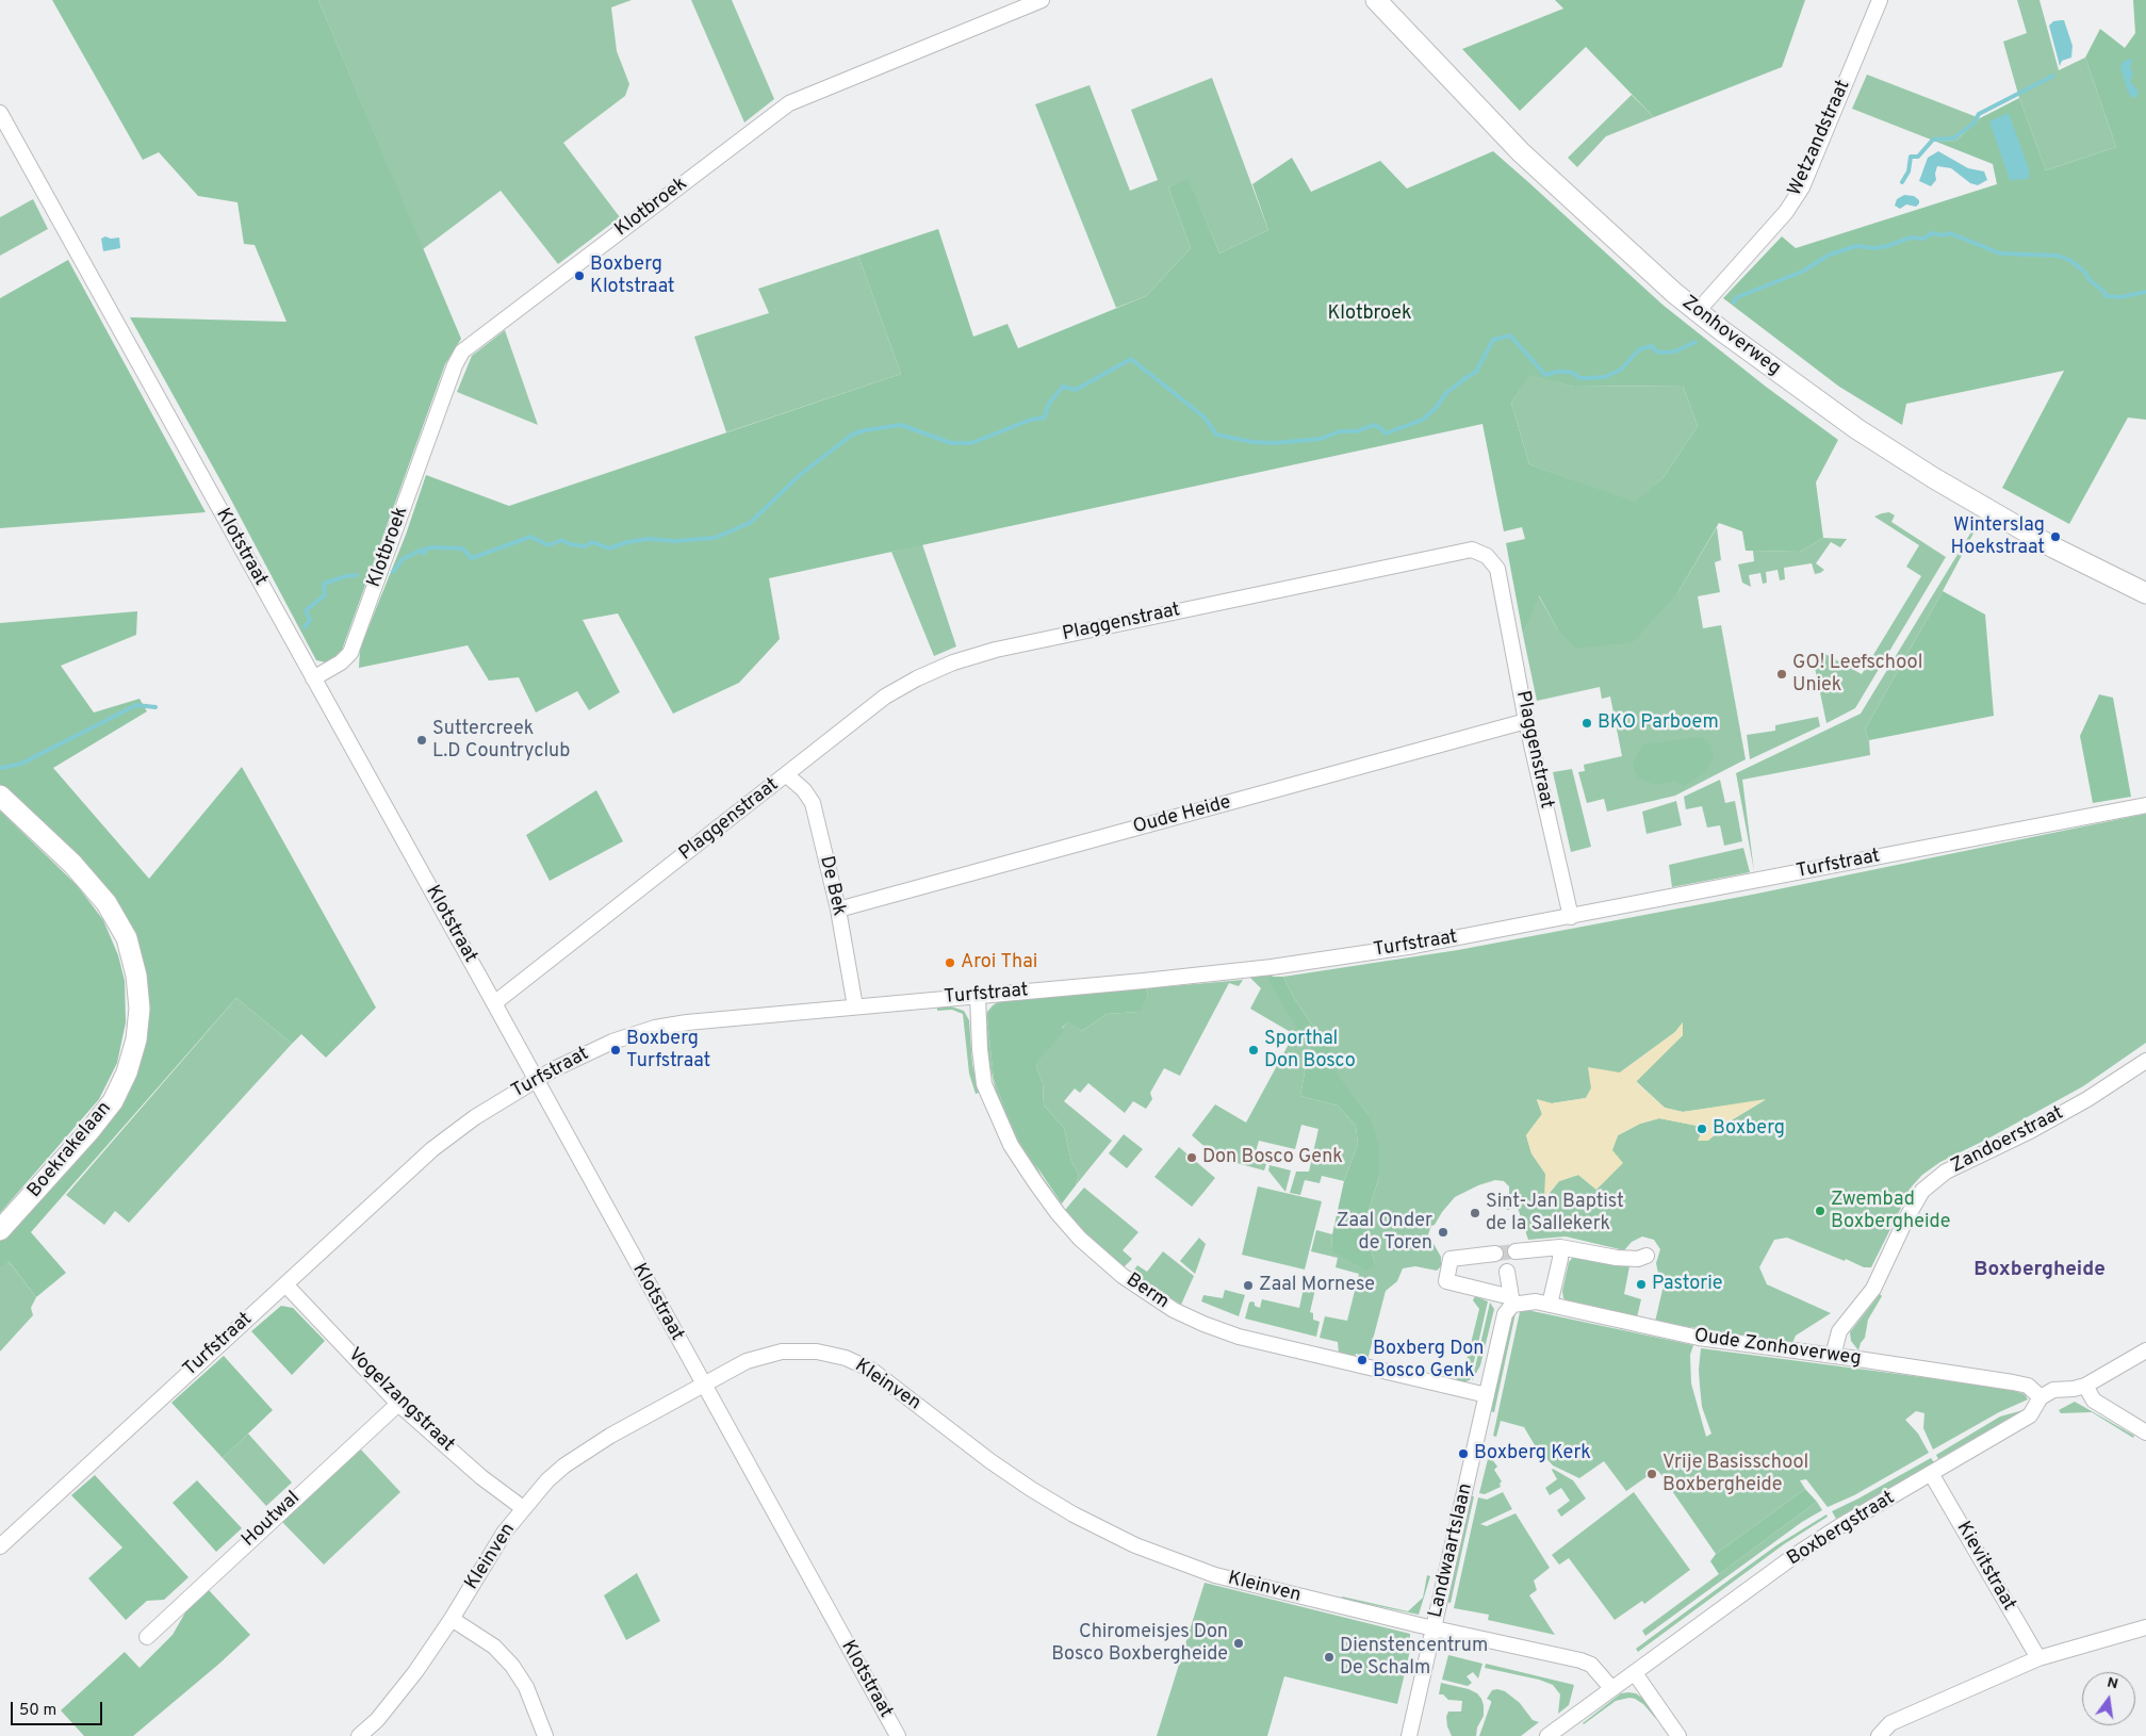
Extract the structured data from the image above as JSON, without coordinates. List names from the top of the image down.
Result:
{
  "streets": {
    "street": [
      "Wetzandstraat",
      "Klotbroek",
      "Zonhoverweg",
      "Klotstraat",
      "Plaggenstraat",
      "Oude Heide",
      "Turfstraat",
      "De Bek",
      "Zandoerstraat",
      "Boekrakelaan",
      "Berm",
      "Oude Zonhoverweg",
      "Kleinven",
      "Vogelzangstraat",
      "Houtwal",
      "Boxbergstraat",
      "Landwaartslaan",
      "Kievitstraat"
    ]
  },
  "crossings": [
    ["Wetzandstraat", "Zonhoverweg"],
    ["Klotbroek", "Klotstraat"],
    ["Klotstraat", "Plaggenstraat"],
    ["Klotstraat", "Turfstraat"],
    ["Klotstraat", "Kleinven"],
    ["Plaggenstraat", "Oude Heide"],
    ["Plaggenstraat", "Turfstraat"],
    ["Plaggenstraat", "De Bek"],
    ["Oude Heide", "De Bek"],
    ["Turfstraat", "De Bek"],
    ["Turfstraat", "Berm"],
    ["Turfstraat", "Vogelzangstraat"],
    ["Zandoerstraat", "Oude Zonhoverweg"],
    ["Berm", "Landwaartslaan"],
    ["Oude Zonhoverweg", "Boxbergstraat"],
    ["Oude Zonhoverweg", "Landwaartslaan"],
    ["Kleinven", "Vogelzangstraat"],
    ["Kleinven", "Boxbergstraat"],
    ["Kleinven", "Landwaartslaan"],
    ["Vogelzangstraat", "Houtwal"],
    ["Boxbergstraat", "Kievitstraat"]
  ],
  "districts": ["Boxbergheide"],
  "parks": ["Klotbroek"],
  "places": [
    "Boxberg Klotstraat",
    "Winterslag Hoekstraat",
    "GO! Leefschool Uniek",
    "BKO Parboem",
    "Suttercreek L.D Countryclub",
    "Aroi Thai",
    "Boxberg Turfstraat",
    "Sporthal Don Bosco",
    "Boxberg",
    "Don Bosco Genk",
    "Zwembad Boxbergheide",
    "Sint-Jan Baptist de la Sallekerk",
    "Zaal Onder de Toren",
    "Pastorie",
    "Zaal Mornese",
    "Boxberg Don Bosco Genk",
    "Boxberg Kerk",
    "Vrije Basisschool Boxbergheide",
    "Chiromeisjes Don Bosco Boxbergheide",
    "Dienstencentrum De Schalm"
  ],
  "scale_bar": "50 m",
  "north": "top"
}
